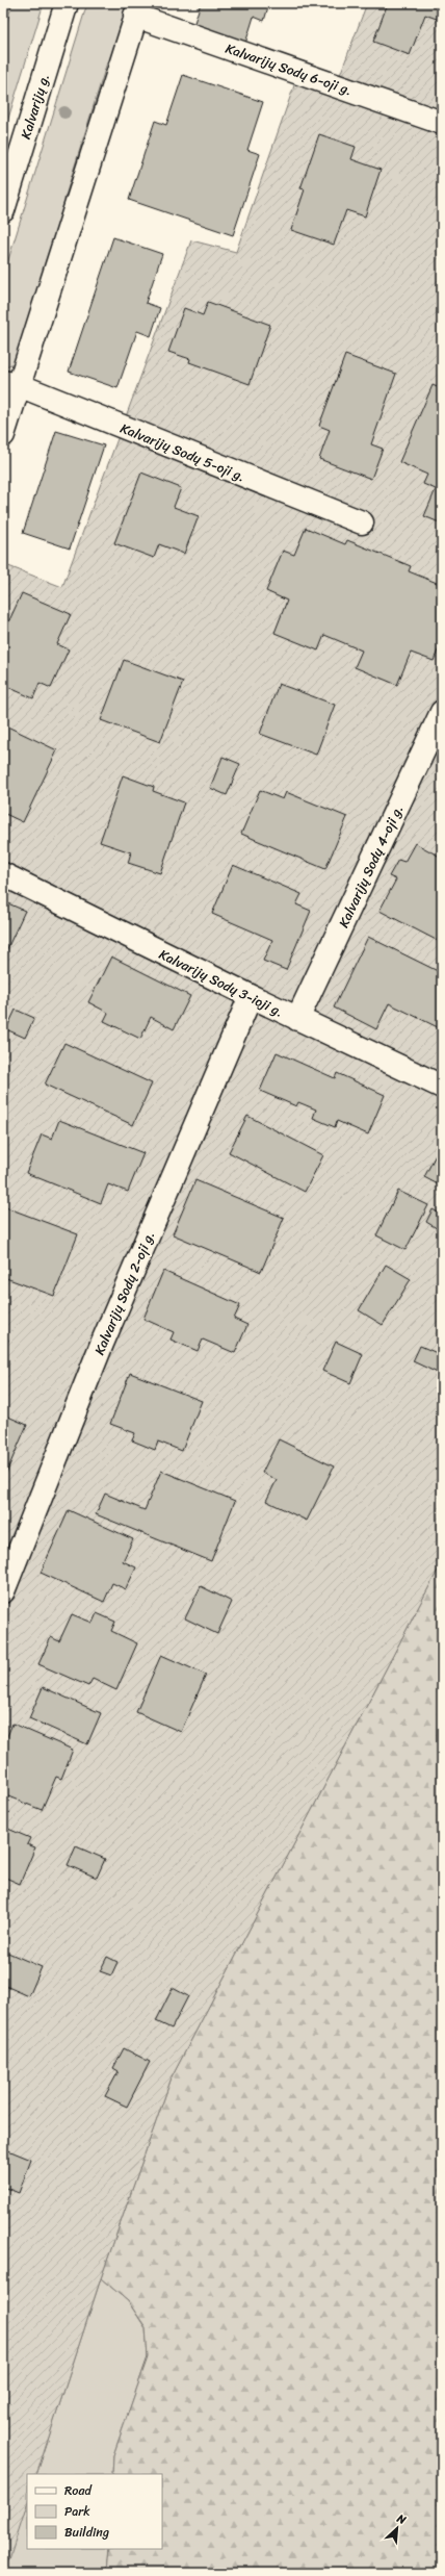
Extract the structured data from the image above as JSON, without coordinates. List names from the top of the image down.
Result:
{
  "streets": {
    "street": [
      "Kalvarijų Sodų 6-oji g.",
      "Kalvarijų g.",
      "Kalvarijų Sodų 5-oji g.",
      "Kalvarijų Sodų 4-oji g.",
      "Kalvarijų Sodų 3-ioji g.",
      "Kalvarijų Sodų 2-oji g."
    ]
  },
  "crossings": [
    ["Kalvarijų Sodų 4-oji g.", "Kalvarijų Sodų 3-ioji g."],
    ["Kalvarijų Sodų 3-ioji g.", "Kalvarijų Sodų 2-oji g."]
  ],
  "legend": ["Road", "Park", "Building"],
  "north": "top right"
}
